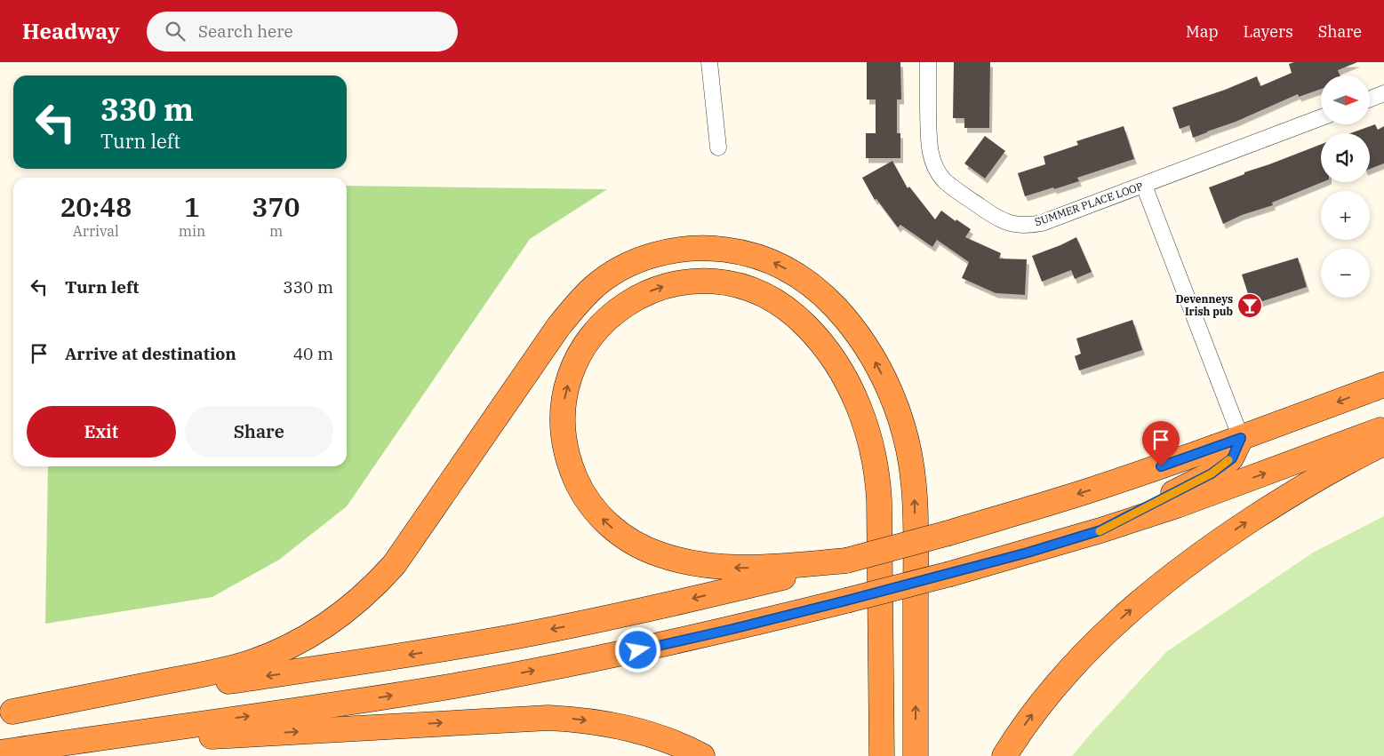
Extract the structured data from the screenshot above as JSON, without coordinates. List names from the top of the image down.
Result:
{
  "streets": {
    "street": ["SUMMER PLACE LOOP"]
  },
  "places": {
    "bar": ["Devenneys Irish pub"]
  },
  "north": "right",
  "page": {
    "header": "Headway",
    "search": "Search here",
    "nav": ["Map", "Layers", "Share"],
    "map_buttons": ["+", "−"],
    "turn": ["330 m", "Turn left"],
    "eta": [
      "20:48",
      "Arrival",
      "1",
      "min",
      "370",
      "m"
    ],
    "list": [
      {
        "name": "Turn left",
        "value": "330 m"
      },
      {
        "name": "Arrive at destination",
        "value": "40 m"
      }
    ],
    "buttons": ["Exit", "Share"]
  }
}
